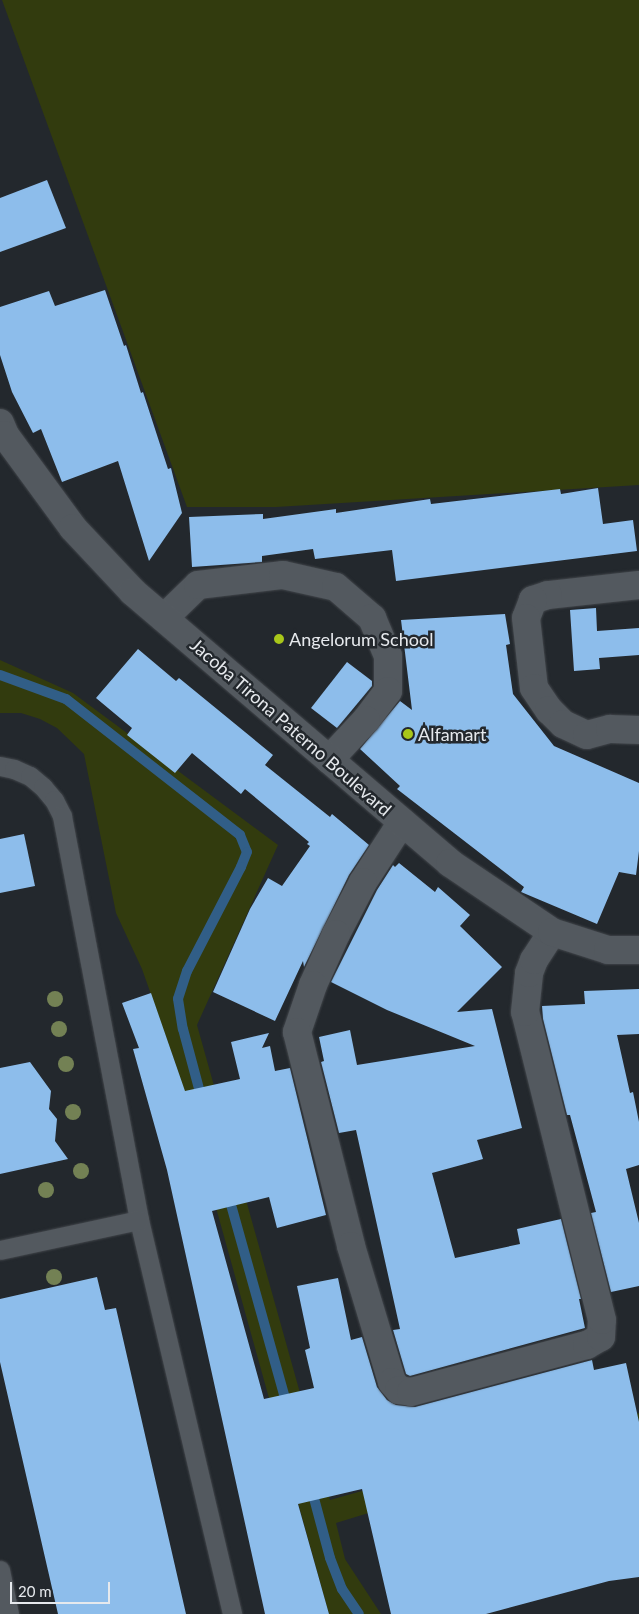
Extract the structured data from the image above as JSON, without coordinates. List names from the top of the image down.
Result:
{
  "streets": {
    "street": ["Jacoba Tirona Paterno Boulevard"]
  },
  "places": ["Angelorum School", "Alfamart"],
  "scale_bar": "20 m"
}
